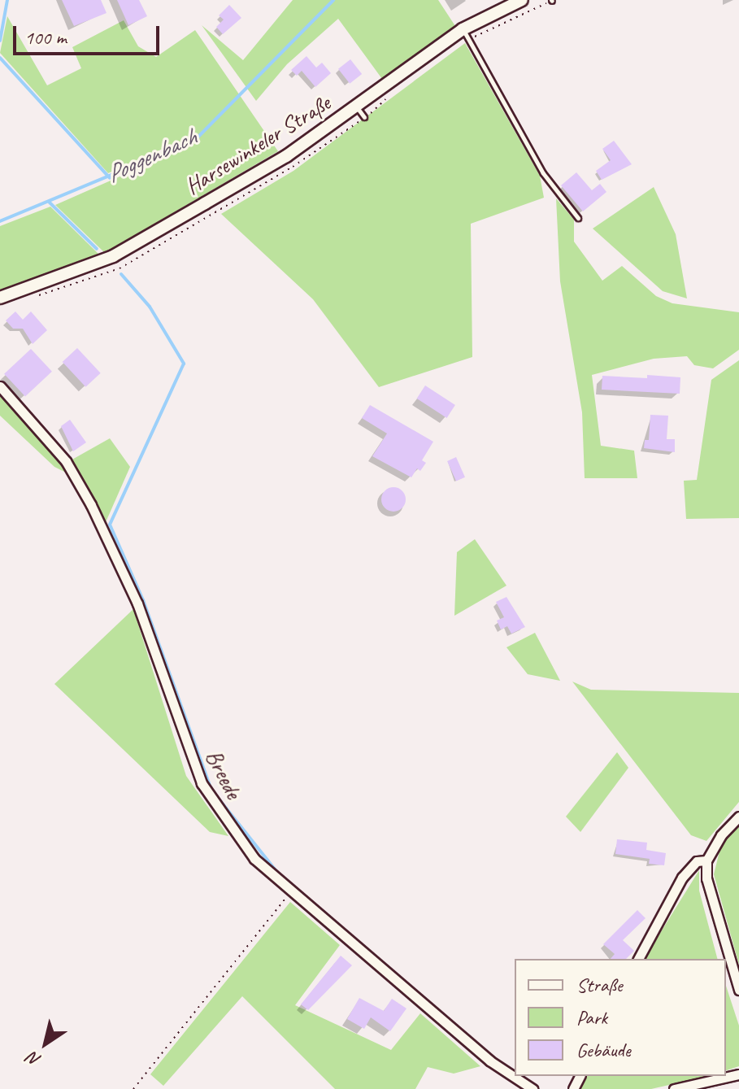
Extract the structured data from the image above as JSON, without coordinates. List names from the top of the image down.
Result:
{
  "streets": {
    "street": ["Harsewinkeler Straße", "Breede"]
  },
  "water": ["Poggenbach"],
  "legend": ["Straße", "Park", "Gebäude"],
  "scale_bar": "100 m",
  "north": "bottom left"
}
